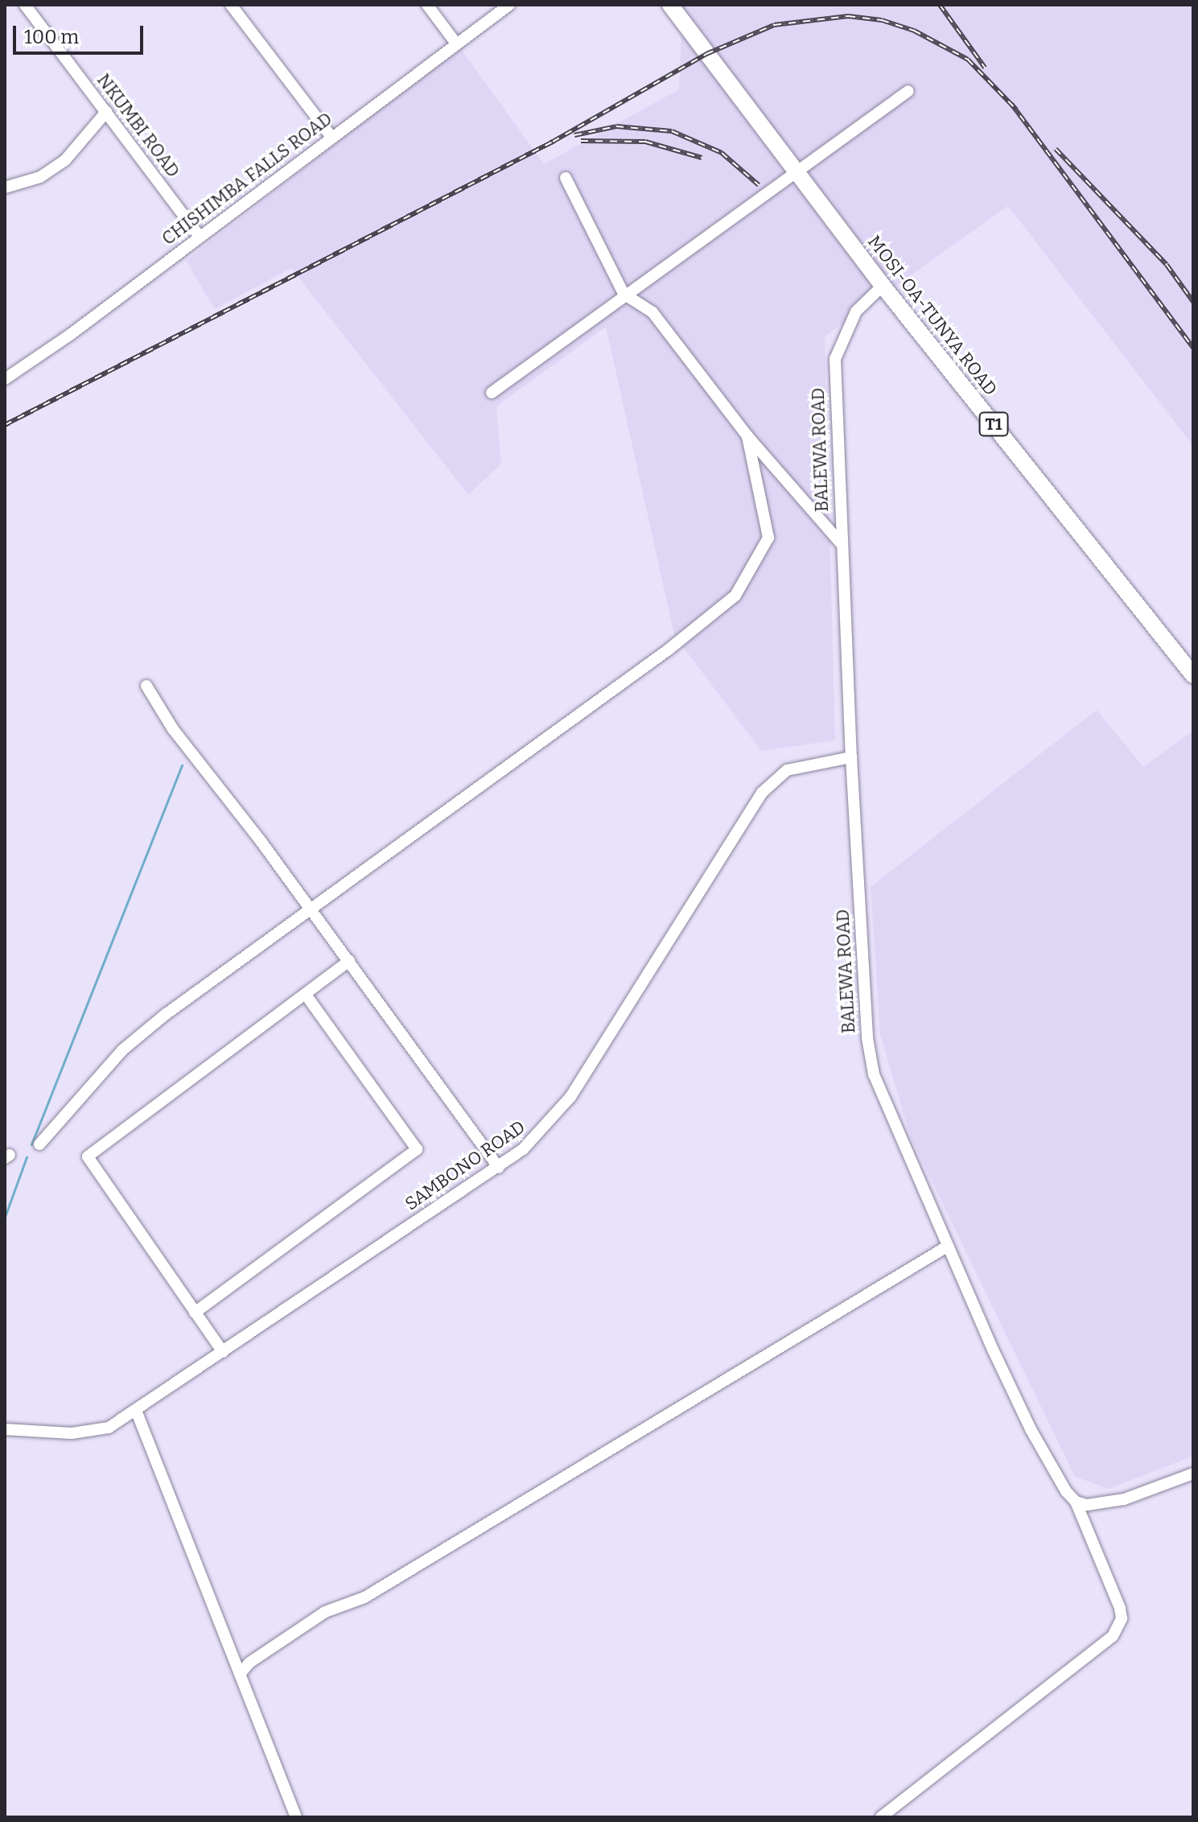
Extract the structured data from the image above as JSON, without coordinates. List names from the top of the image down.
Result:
{
  "streets": {
    "highway": ["MOSI-OA-TUNYA ROAD", "T1"],
    "street": [
      "NKUMBI ROAD",
      "CHISHIMBA FALLS ROAD",
      "BALEWA ROAD",
      "SAMBONO ROAD"
    ]
  },
  "crossings": [
    ["NKUMBI ROAD", "CHISHIMBA FALLS ROAD"],
    ["MOSI-OA-TUNYA ROAD", "BALEWA ROAD"],
    ["BALEWA ROAD", "SAMBONO ROAD"]
  ],
  "scale_bar": "100 m"
}
